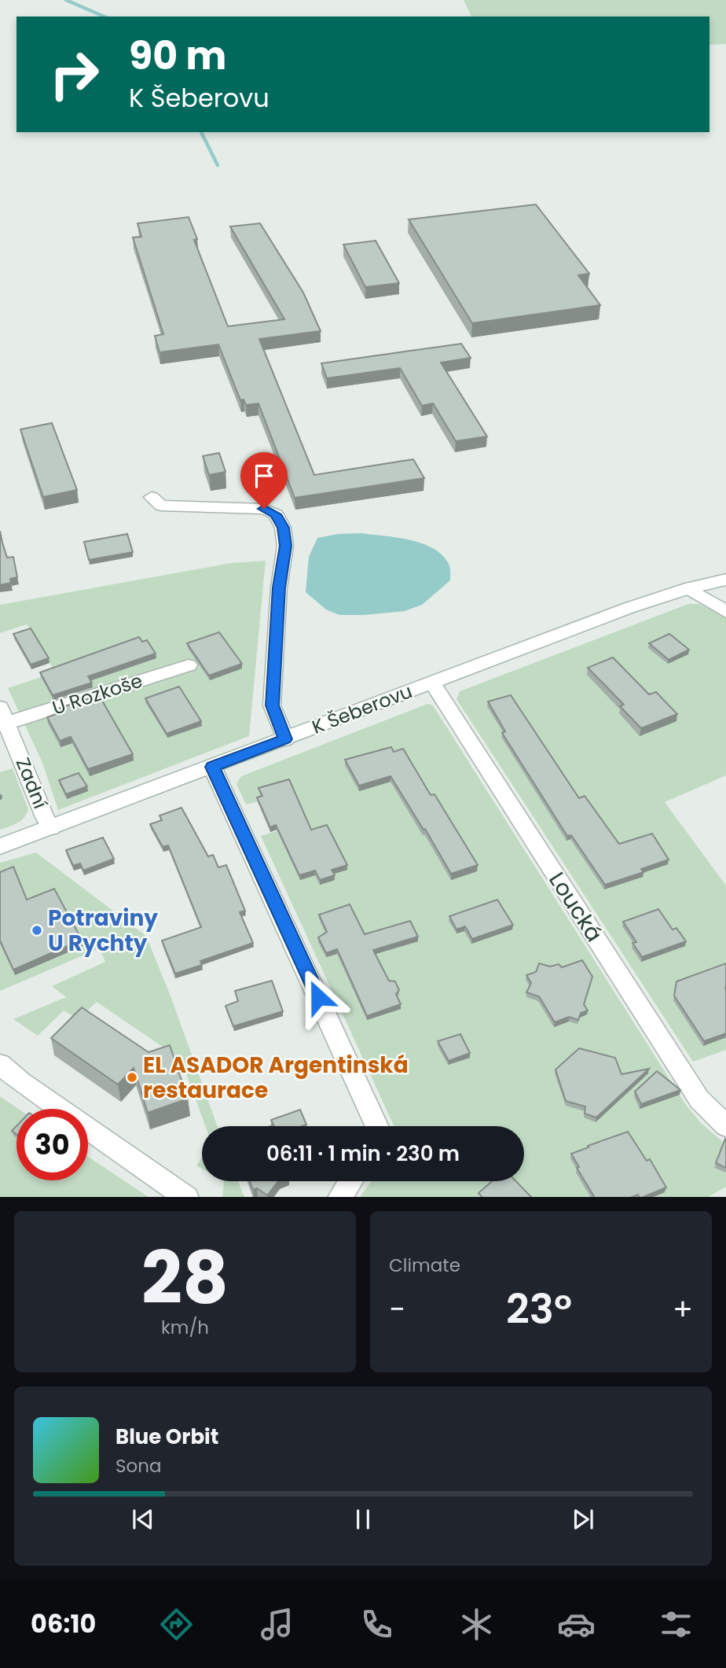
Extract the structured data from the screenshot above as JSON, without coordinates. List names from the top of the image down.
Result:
{
  "streets": {
    "street": [
      "U Rozkoše",
      "K Šeberovu",
      "Zadní",
      "Loucká"
    ]
  },
  "crossings": [
    ["U Rozkoše", "Zadní"],
    ["K Šeberovu", "Zadní"],
    ["K Šeberovu", "Loucká"]
  ],
  "places": ["Potraviny U Rychty", "EL ASADOR Argentinská restaurace"],
  "page": {
    "turn": ["90 m", "K Šeberovu"],
    "limit": "30",
    "trip": "06:11 · 1 min · 230 m",
    "tile": [
      ["28", "km/h"],
      "Climate"
    ],
    "heat": ["−", "23°", "+"],
    "song": ["Blue Orbit", "Sona"],
    "tabs": "06:10"
  }
}
